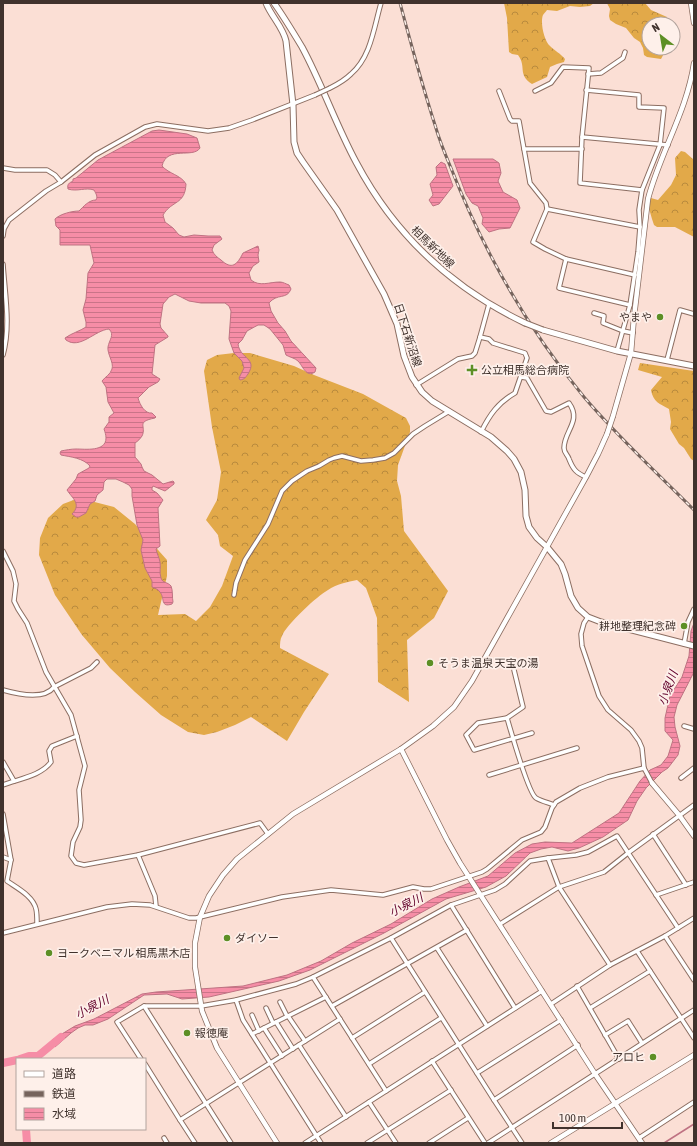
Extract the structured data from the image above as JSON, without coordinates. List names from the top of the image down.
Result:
{
  "streets": {
    "main road": ["相馬新地線", "日下石新沼線"]
  },
  "water": ["小泉川"],
  "places": {
    "other": [
      "やまや",
      "耕地整理紀念碑",
      "そうま温泉 天宝の湯",
      "ダイソー",
      "ヨークベニマル 相馬黒木店",
      "報徳庵",
      "アロヒ"
    ],
    "health": ["公立相馬総合病院"]
  },
  "legend": ["道路", "鉄道", "水域"],
  "scale_bar": "100 m",
  "north": "top left"
}
